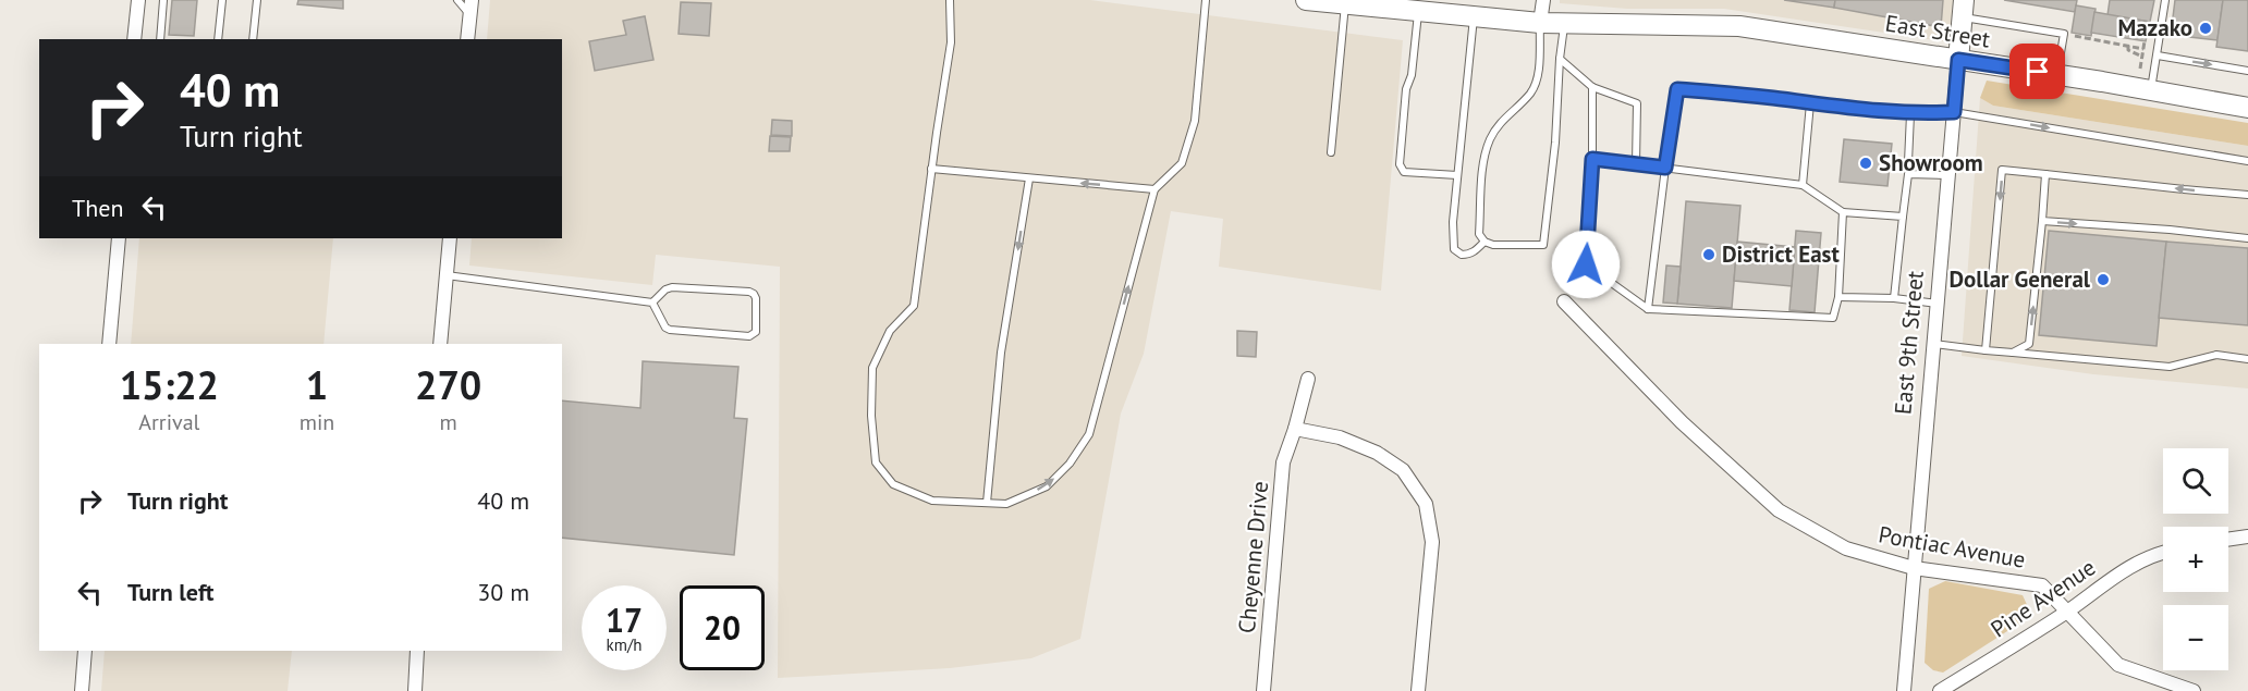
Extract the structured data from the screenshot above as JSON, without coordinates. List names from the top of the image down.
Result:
{
  "streets": {
    "main road": ["East Street", "East 9th Street"],
    "street": ["Pontiac Avenue", "Cheyenne Drive", "Pine Avenue"]
  },
  "crossings": [
    ["East Street", "East 9th Street"],
    ["East 9th Street", "Pontiac Avenue"],
    ["Pontiac Avenue", "Pine Avenue"]
  ],
  "places": [
    "Mazako",
    "Showroom",
    "District East",
    "Dollar General"
  ],
  "page": {
    "turn": ["40 m", "Turn right"],
    "then": "Then",
    "eta": [
      "15:22",
      "Arrival",
      "1",
      "min",
      "270",
      "m"
    ],
    "map_buttons": ["+", "−"],
    "list": [
      {
        "name": "Turn right",
        "value": "40 m"
      },
      {
        "name": "Turn left",
        "value": "30 m"
      }
    ],
    "speed": "17 km/h",
    "limit": "20"
  }
}
